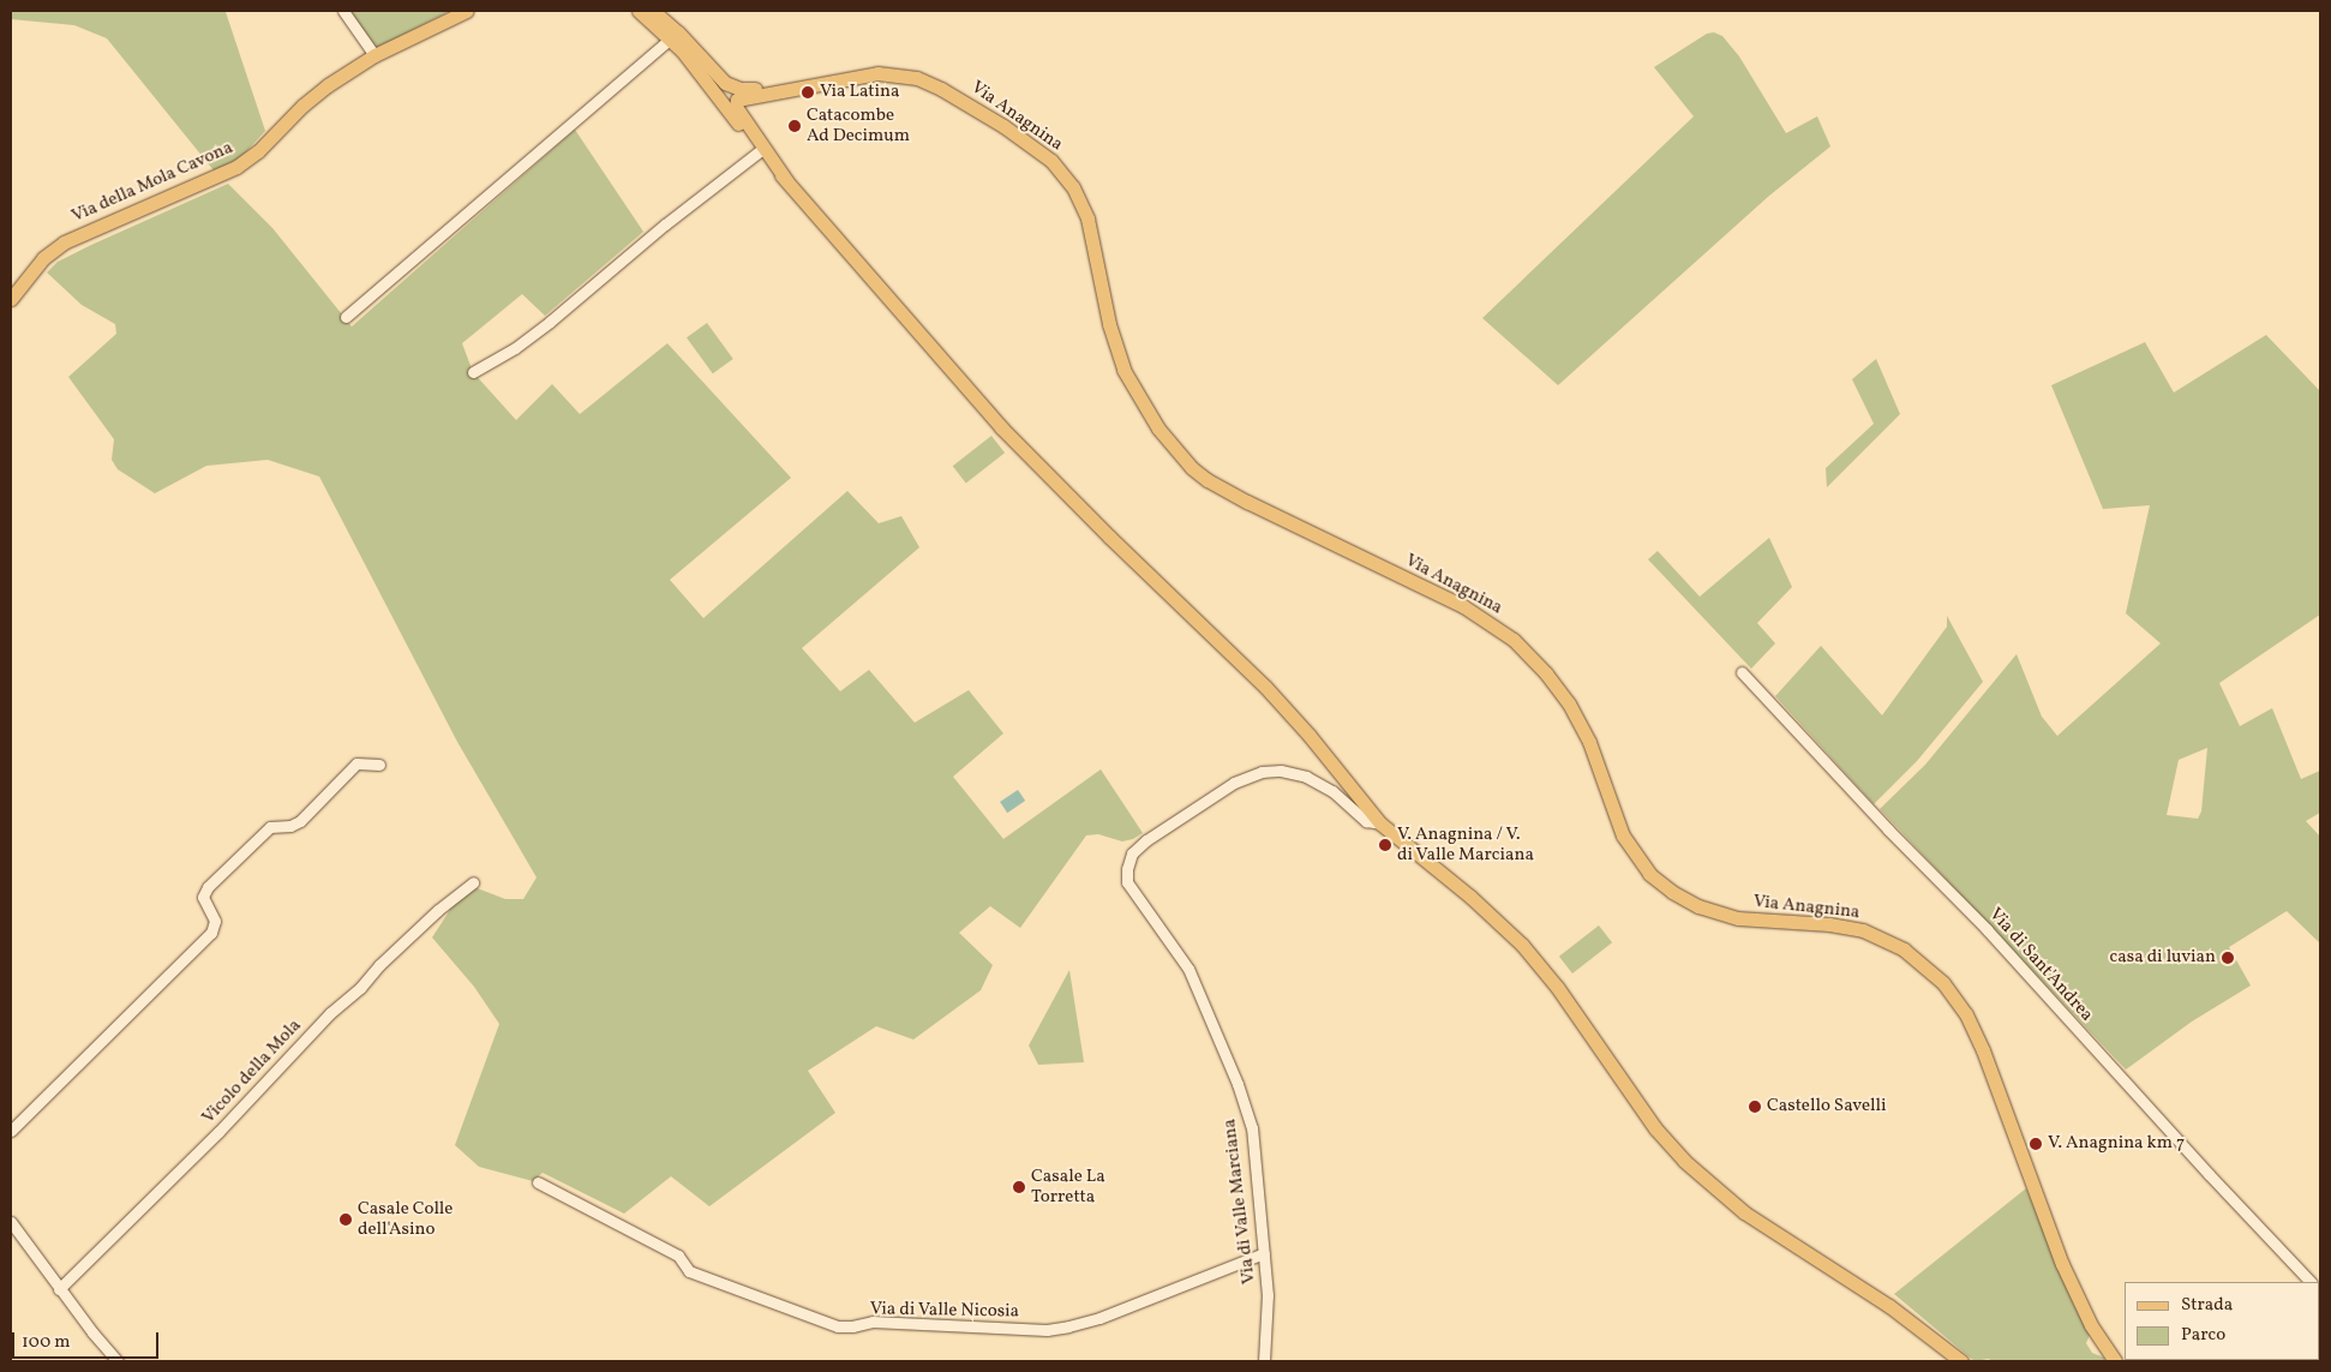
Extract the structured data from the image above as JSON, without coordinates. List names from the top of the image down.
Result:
{
  "streets": {
    "main road": ["Via Anagnina", "Via della Mola Cavona"],
    "street": [
      "Via di Sant'Andrea",
      "Vicolo della Mola",
      "Via di Valle Marciana",
      "Via di Valle Nicosia"
    ]
  },
  "crossings": [
    ["Via Anagnina", "Via di Valle Marciana"],
    ["Via di Valle Marciana", "Via di Valle Nicosia"]
  ],
  "places": [
    "Via Latina",
    "Catacombe Ad Decimum",
    "V. Anagnina / V. di Valle Marciana",
    "casa di luvian",
    "Castello Savelli",
    "V. Anagnina km 7",
    "Casale La Torretta",
    "Casale Colle dell'Asino"
  ],
  "legend": ["Strada", "Parco"],
  "scale_bar": "100 m"
}
